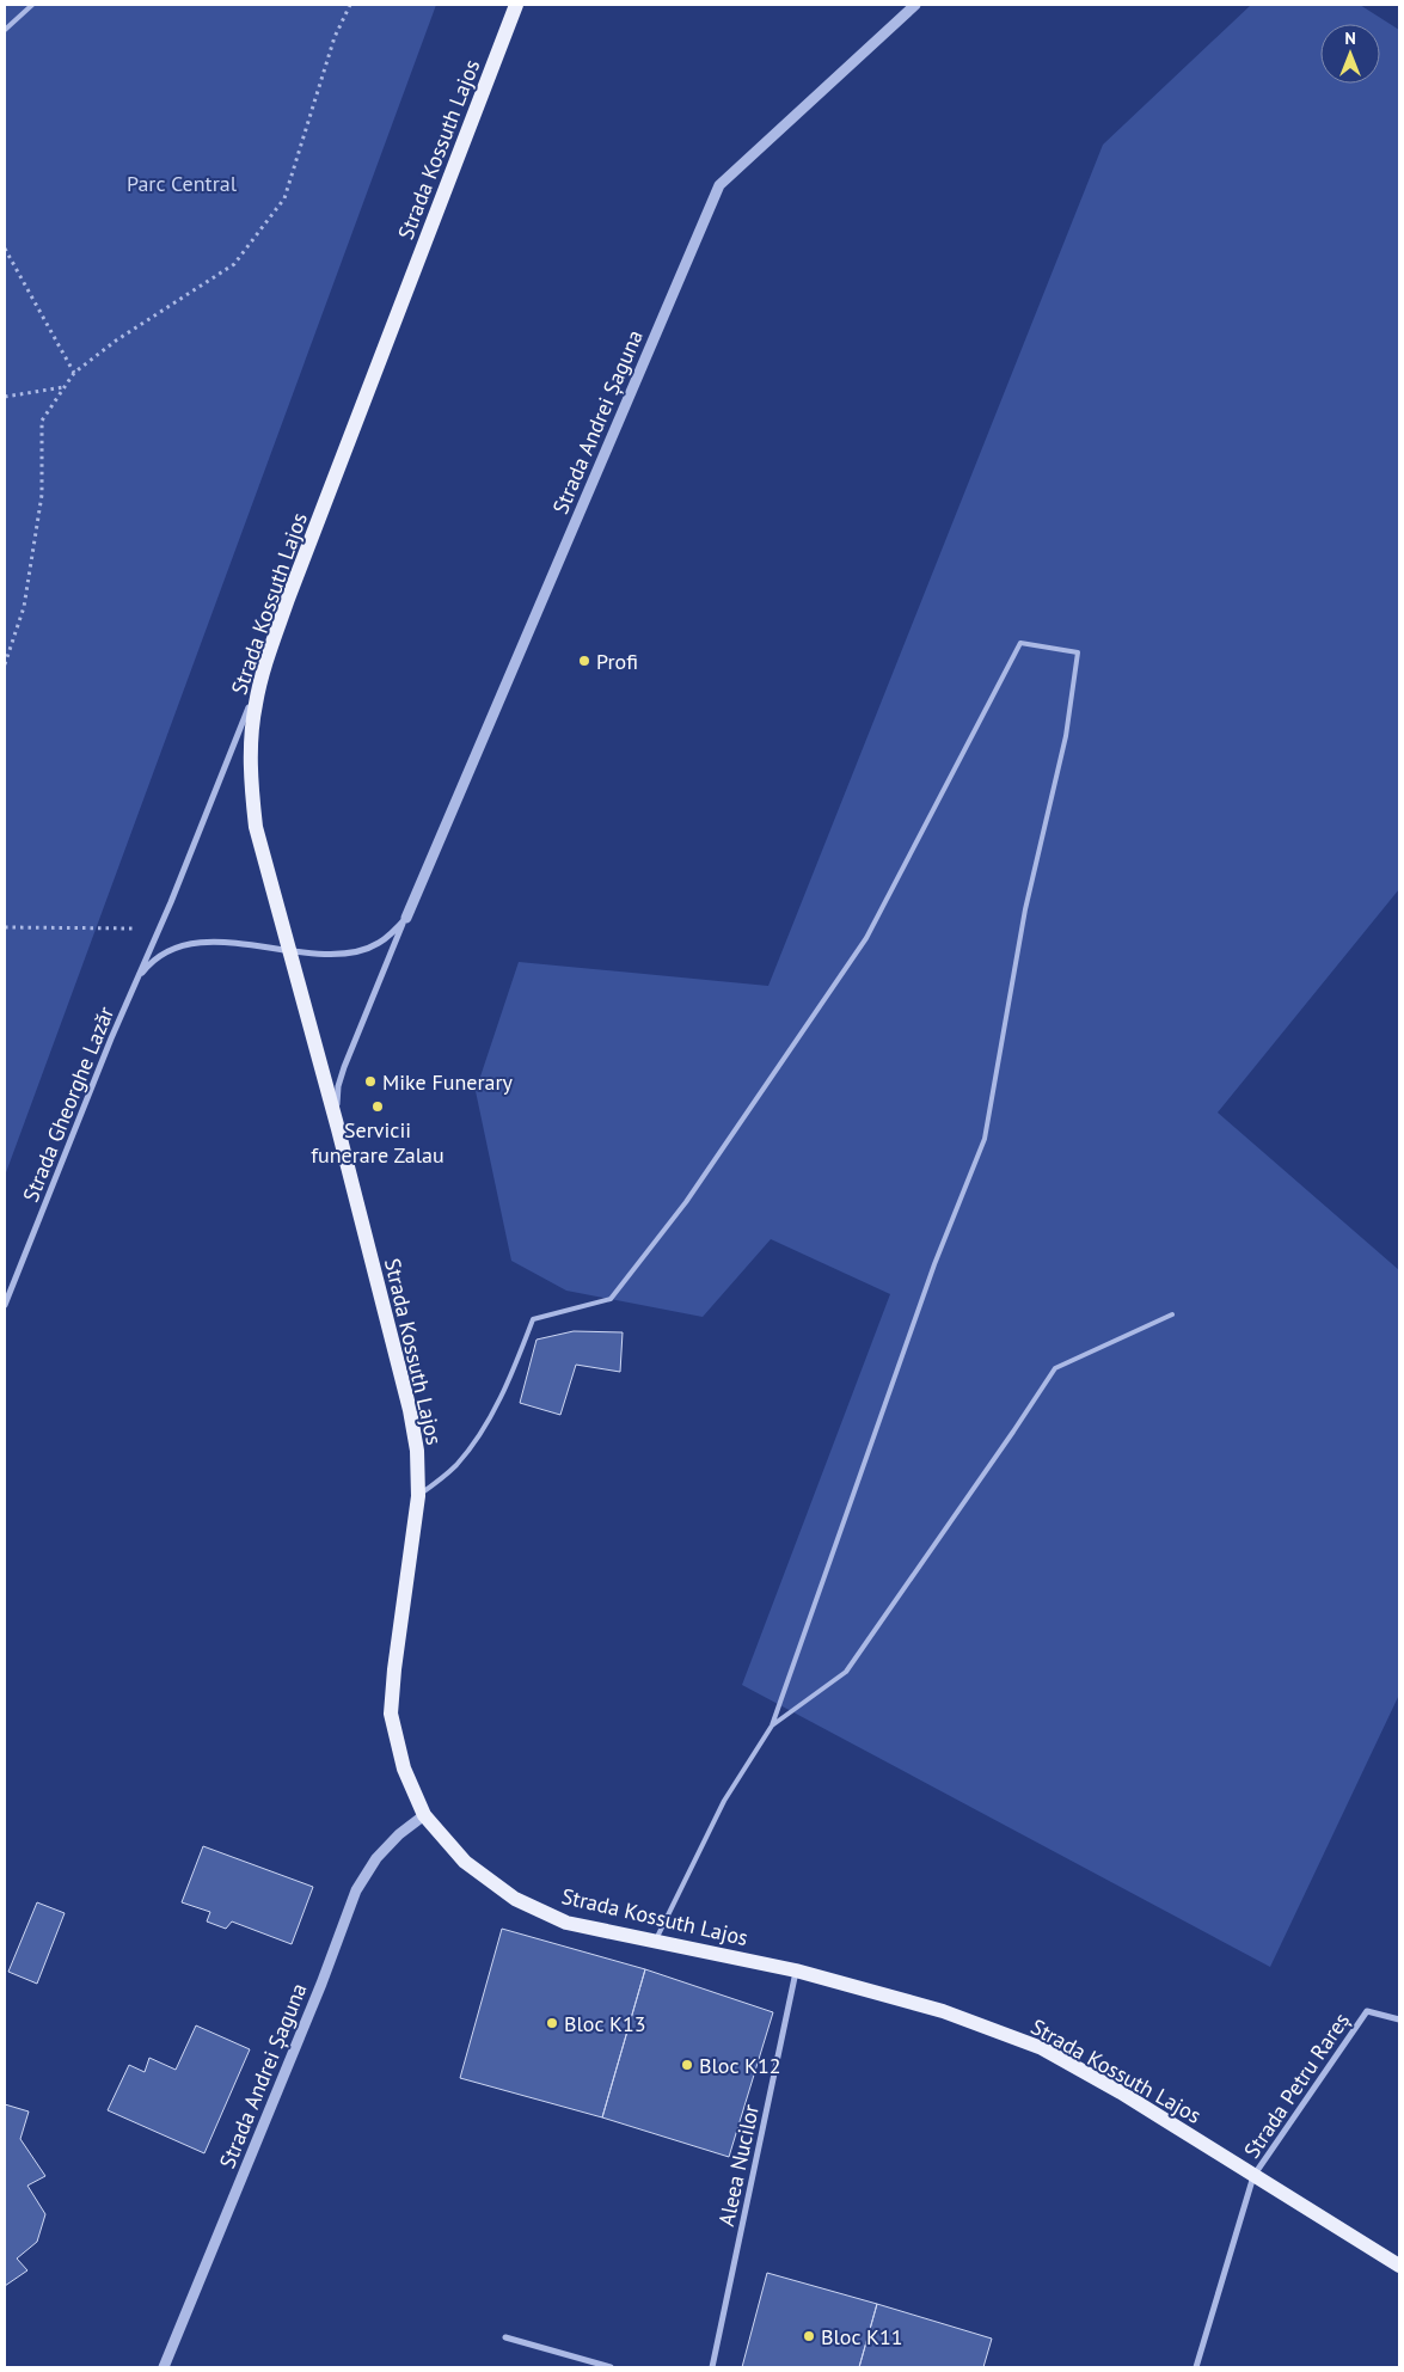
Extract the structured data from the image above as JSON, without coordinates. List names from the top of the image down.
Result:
{
  "streets": {
    "main road": ["Strada Kossuth Lajos"],
    "street": [
      "Strada Andrei Șaguna",
      "Strada Gheorghe Lazăr",
      "Strada Petru Rareș",
      "Aleea Nucilor"
    ]
  },
  "crossings": [
    ["Strada Kossuth Lajos", "Strada Andrei Șaguna"],
    ["Strada Kossuth Lajos", "Strada Gheorghe Lazăr"],
    ["Strada Kossuth Lajos", "Strada Petru Rareș"],
    ["Strada Kossuth Lajos", "Aleea Nucilor"],
    ["Strada Andrei Șaguna", "Strada Gheorghe Lazăr"]
  ],
  "parks": ["Parc Central"],
  "places": [
    "Profi",
    "Mike Funerary",
    "Servicii funerare Zalau",
    "Bloc K13",
    "Bloc K12",
    "Bloc K11"
  ],
  "north": "top"
}
